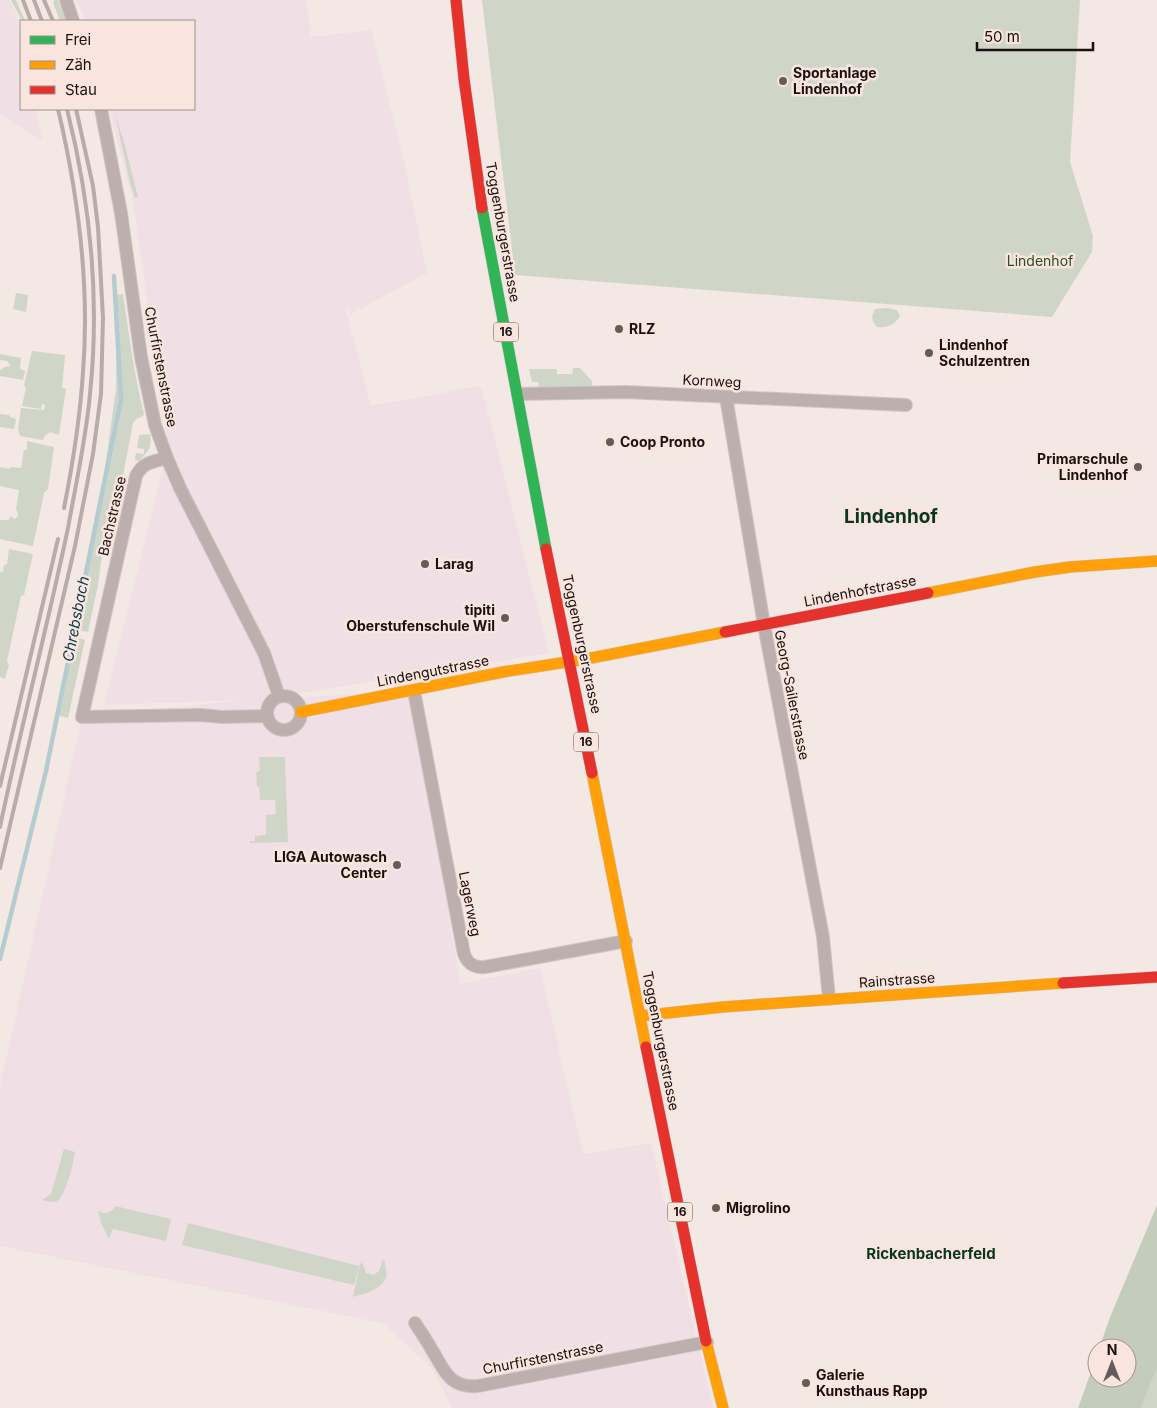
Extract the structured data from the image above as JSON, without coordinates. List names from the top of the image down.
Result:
{
  "streets": {
    "main road": [
      "Toggenburgerstrasse",
      "16",
      "Lindenhofstrasse",
      "Lindengutstrasse",
      "Rainstrasse"
    ],
    "street": [
      "Churfirstenstrasse",
      "Kornweg",
      "Bachstrasse",
      "Georg-Sailerstrasse",
      "Lagerweg"
    ]
  },
  "crossings": [
    ["Toggenburgerstrasse", "Churfirstenstrasse"],
    ["Toggenburgerstrasse", "Kornweg"],
    ["Toggenburgerstrasse", "Lindenhofstrasse"],
    ["Toggenburgerstrasse", "Lindengutstrasse"],
    ["Toggenburgerstrasse", "Lagerweg"],
    ["Toggenburgerstrasse", "Rainstrasse"],
    ["Churfirstenstrasse", "Bachstrasse"],
    ["Churfirstenstrasse", "Lindengutstrasse"],
    ["Kornweg", "Georg-Sailerstrasse"],
    ["Bachstrasse", "Lindengutstrasse"],
    ["Lindenhofstrasse", "Lindengutstrasse"],
    ["Lindenhofstrasse", "Georg-Sailerstrasse"],
    ["Lindengutstrasse", "Lagerweg"],
    ["Georg-Sailerstrasse", "Rainstrasse"]
  ],
  "districts": ["Lindenhof", "Rickenbacherfeld"],
  "water": ["Chrebsbach"],
  "parks": ["Lindenhof"],
  "places": [
    "Sportanlage Lindenhof",
    "RLZ",
    "Lindenhof Schulzentren",
    "Coop Pronto",
    "Primarschule Lindenhof",
    "Larag",
    "tipiti Oberstufenschule Wil",
    "LIGA Autowasch Center",
    "Migrolino",
    "Galerie Kunsthaus Rapp"
  ],
  "legend": ["Frei", "Zäh", "Stau"],
  "scale_bar": "50 m",
  "north": "top"
}
